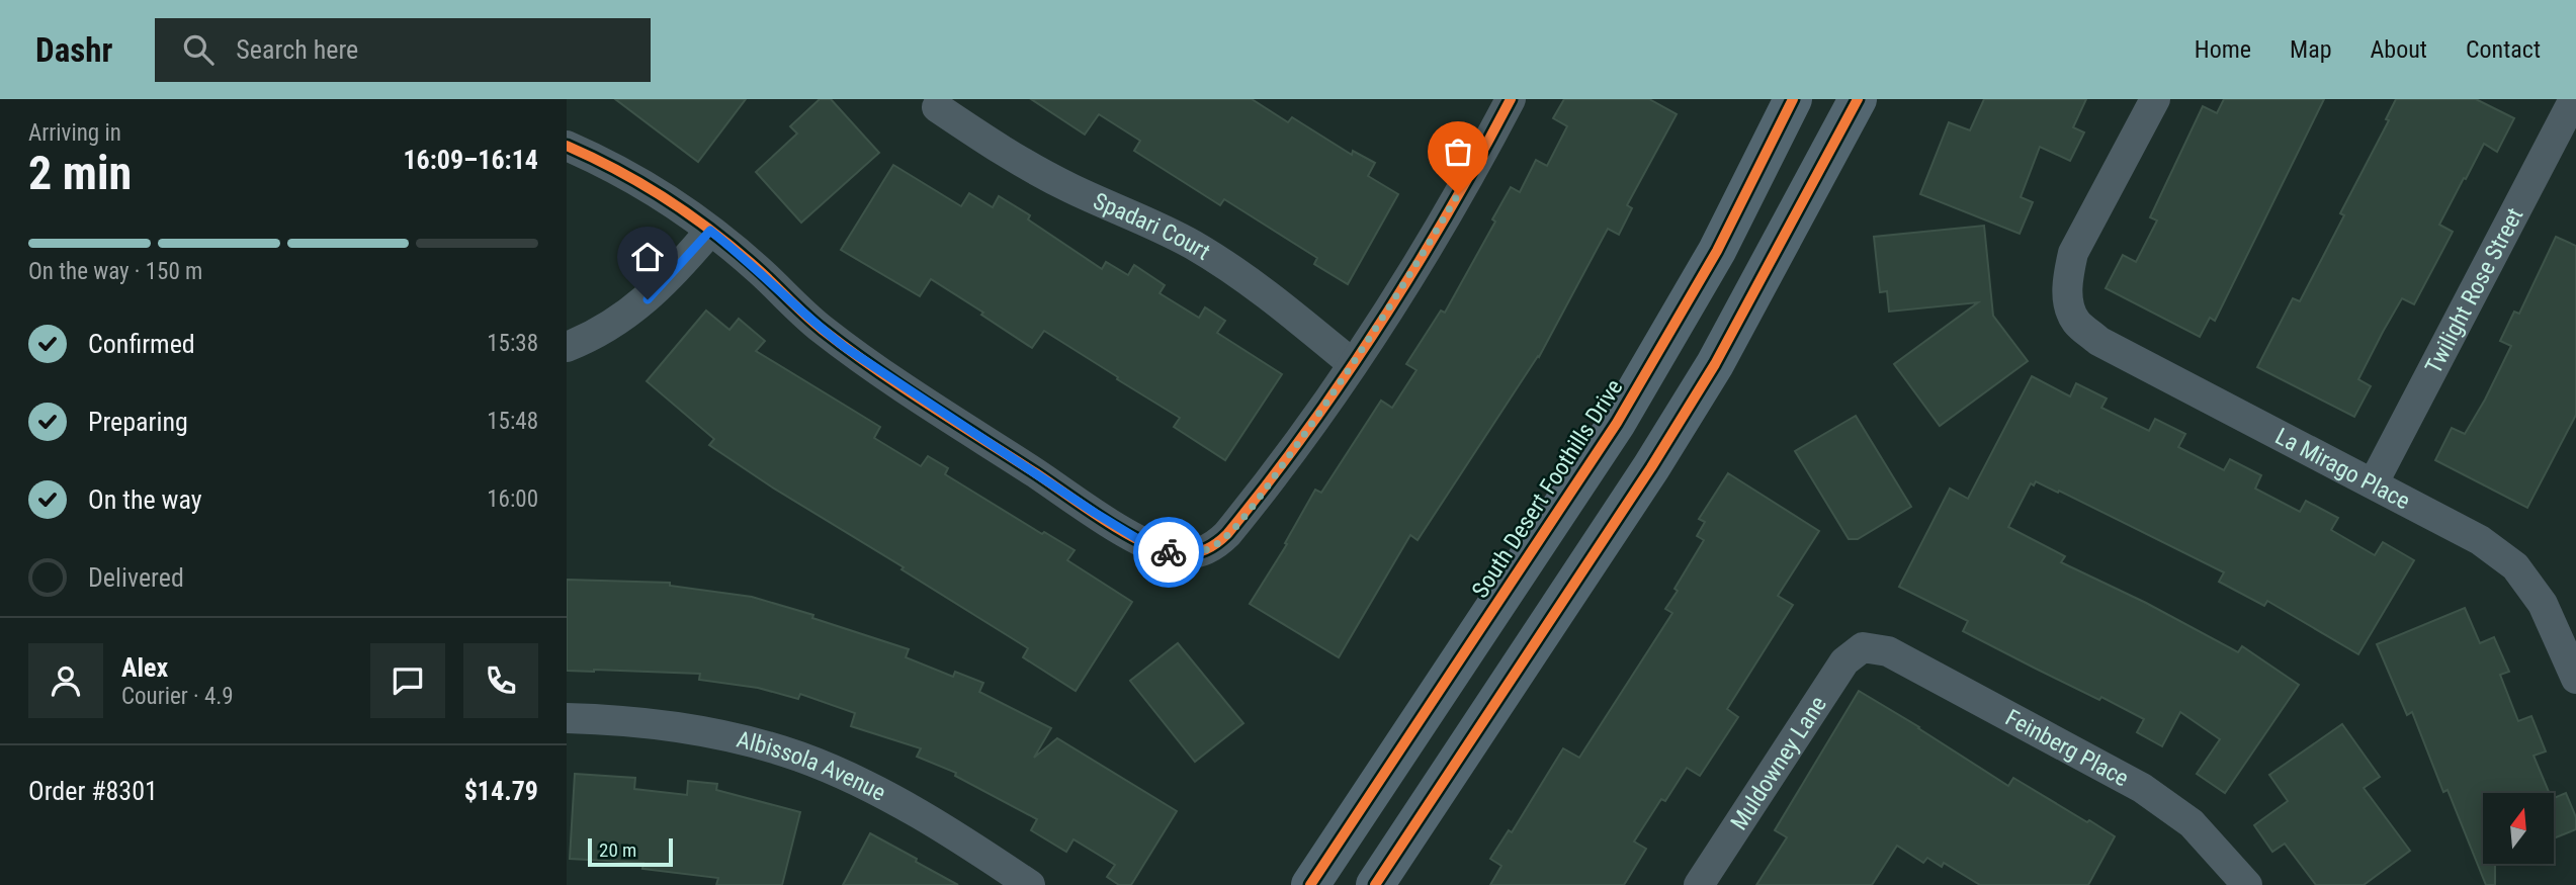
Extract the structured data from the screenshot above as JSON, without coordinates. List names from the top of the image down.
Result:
{
  "streets": {
    "main road": ["South Desert Foothills Drive"],
    "street": [
      "Spadari Court",
      "Twilight Rose Street",
      "La Mirago Place",
      "Feinberg Place",
      "Muldowney Lane",
      "Albissola Avenue"
    ]
  },
  "crossings": [
    ["Twilight Rose Street", "La Mirago Place"],
    ["Feinberg Place", "Muldowney Lane"]
  ],
  "scale_bar": "20 m",
  "north": "top",
  "page": {
    "header": "Dashr",
    "search": "Search here",
    "nav": [
      "Home",
      "Map",
      "About",
      "Contact"
    ],
    "heading": ["2 min", "Arriving in", "16:09–16:14"],
    "panel": [
      "Alex",
      "Courier · 4.9",
      "Order #8301",
      "$14.79"
    ],
    "bar": "On the way · 150 m",
    "list": [
      ["Confirmed", "15:38"],
      ["Preparing", "15:48"],
      ["On the way", "16:00"],
      "Delivered"
    ],
    "scale": "20 m"
  }
}
